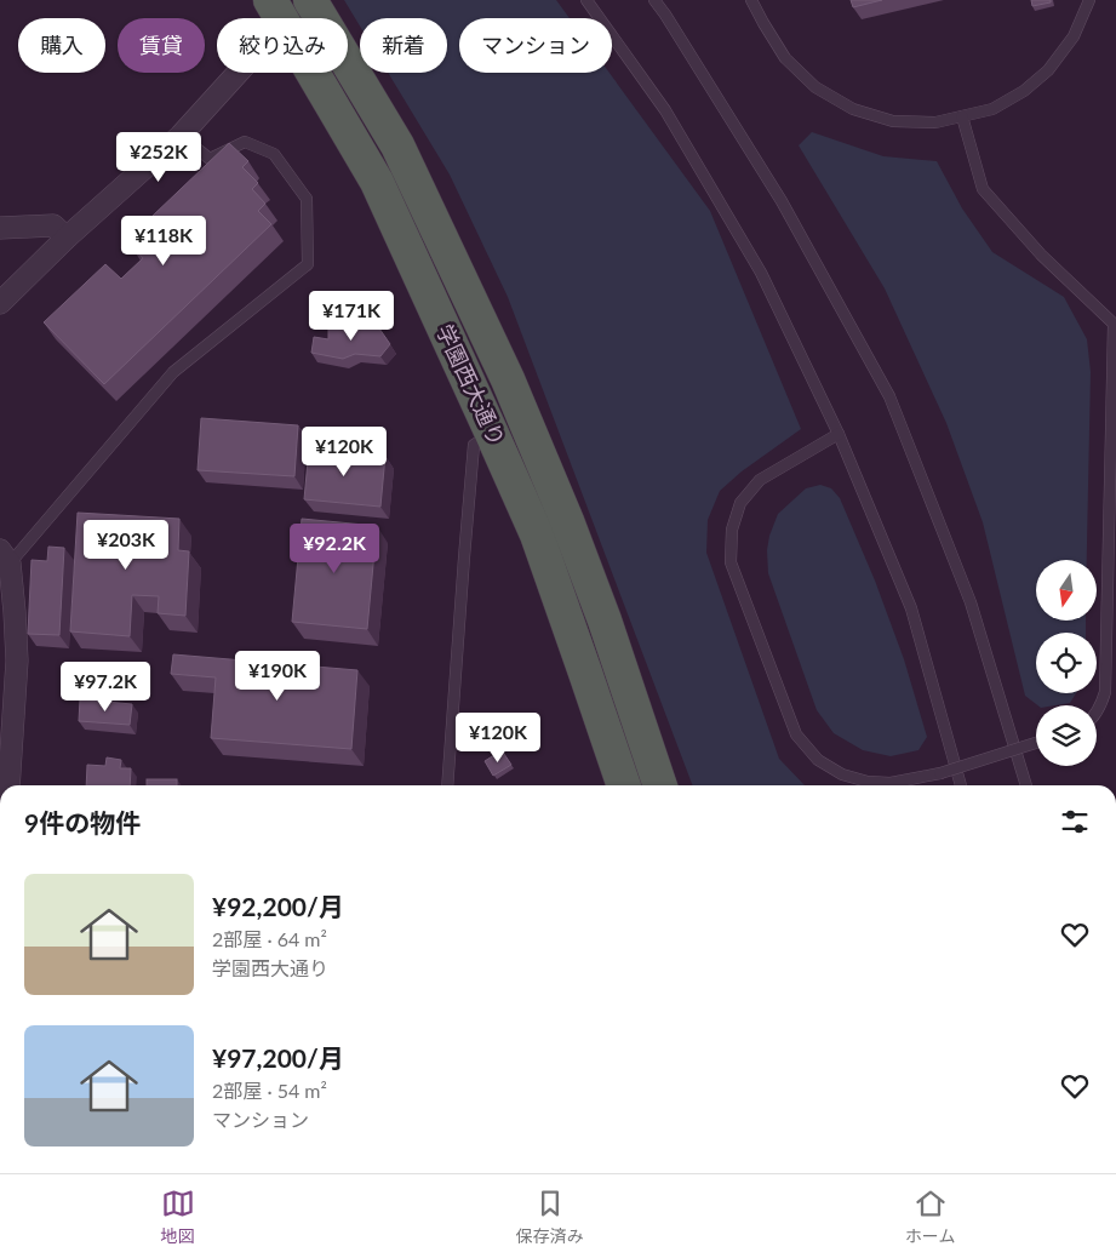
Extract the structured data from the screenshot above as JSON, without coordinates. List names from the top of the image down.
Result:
{
  "streets": {
    "highway": ["学園西大通り"]
  },
  "north": "bottom",
  "page": {
    "chip": [
      "購入",
      "賃貸",
      "絞り込み",
      "新着",
      "マンション"
    ],
    "price": [
      "¥252K",
      "¥118K",
      "¥171K",
      "¥120K",
      "¥203K",
      "¥92.2K",
      "¥190K",
      "¥97.2K",
      "¥120K"
    ],
    "heading": "9件の物件",
    "list": [
      {
        "name": "¥92,200/月",
        "note": "2部屋 · 64 m² · 学園西大通り"
      },
      {
        "name": "¥97,200/月",
        "note": "2部屋 · 54 m² · マンション"
      }
    ],
    "tabs": ["地図", "保存済み", "ホーム"]
  }
}
